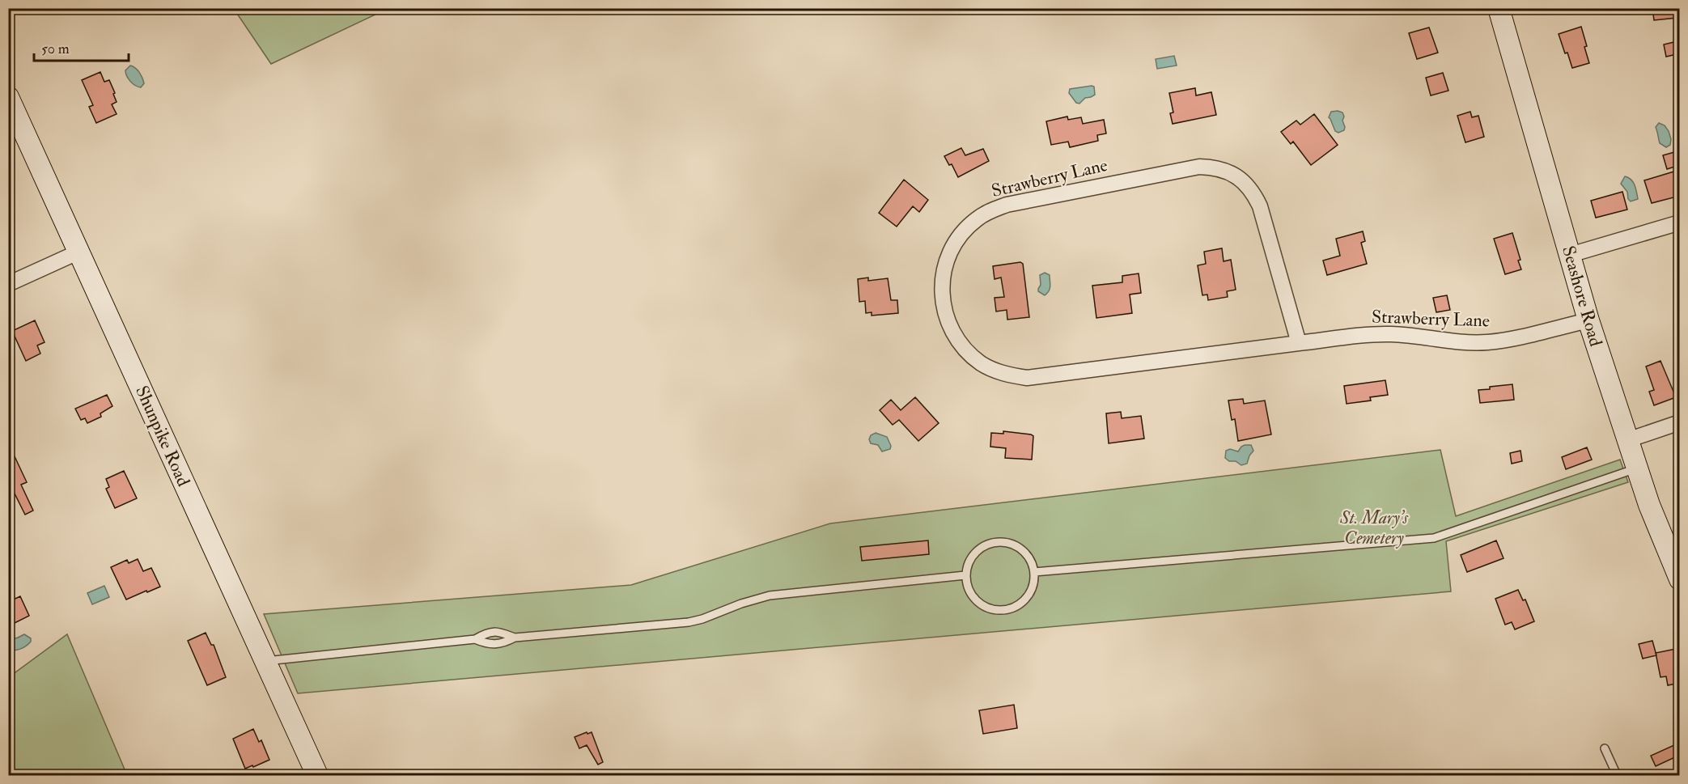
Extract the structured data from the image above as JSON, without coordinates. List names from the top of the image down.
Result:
{
  "streets": {
    "street": ["Strawberry Lane", "Seashore Road", "Shunpike Road"]
  },
  "crossings": [
    ["Strawberry Lane", "Seashore Road"]
  ],
  "parks": ["St. Mary's Cemetery"],
  "scale_bar": "50 m"
}
